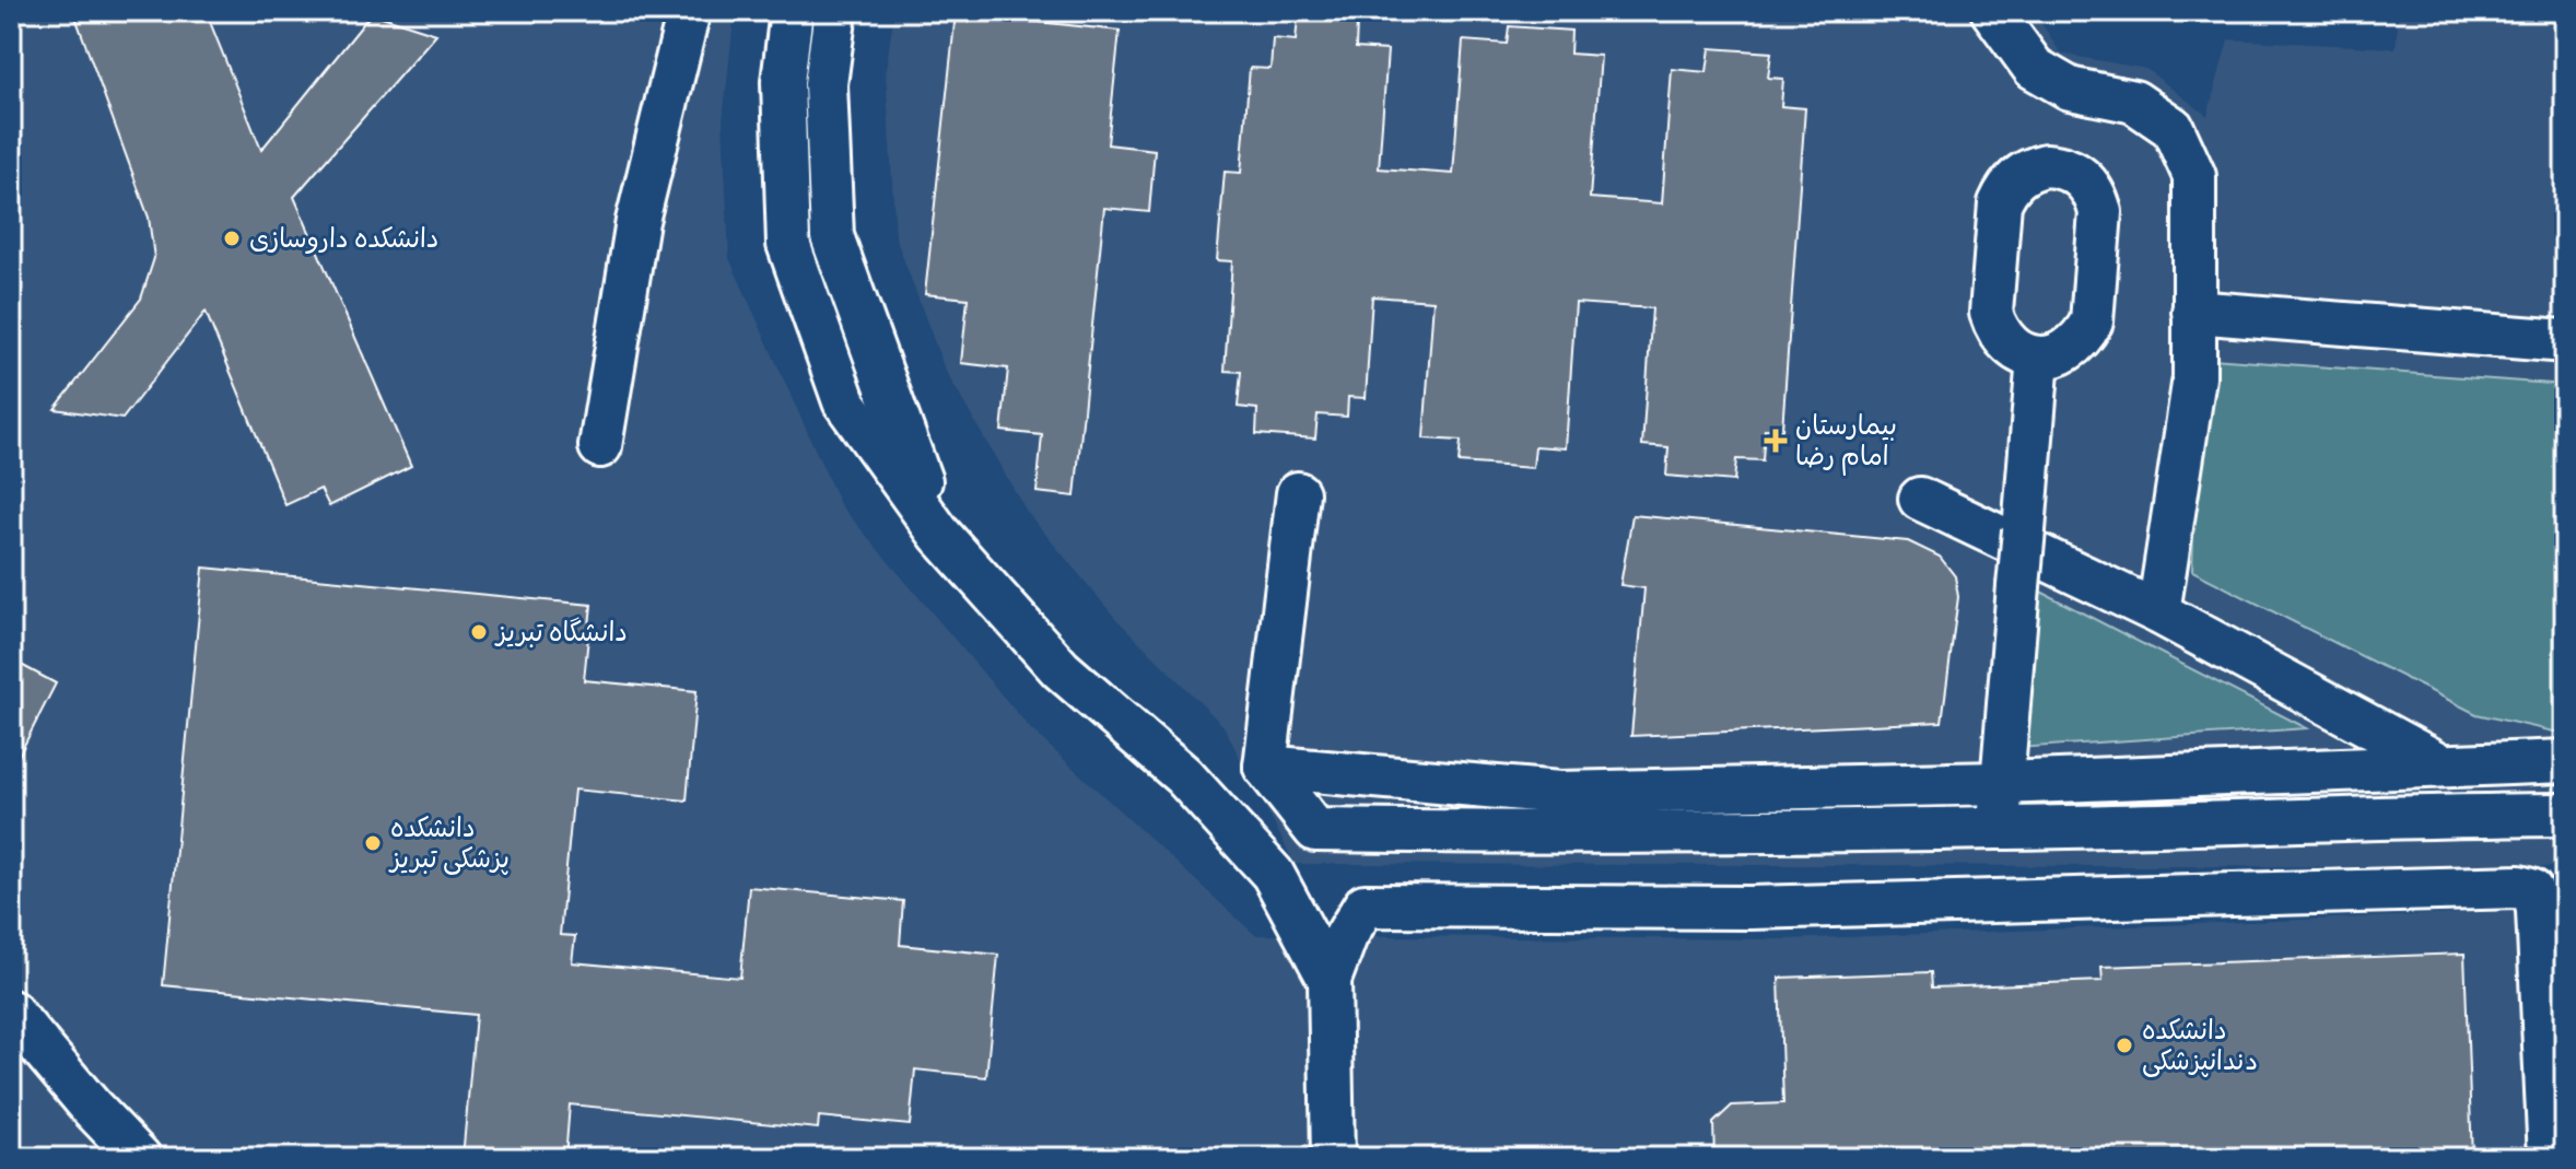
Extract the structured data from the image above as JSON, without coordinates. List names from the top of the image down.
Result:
{
  "places": {
    "other": [
      "دانشکده داروسازی",
      "دانشگاه تبریز",
      "دانشکده پزشکی تبریز",
      "دانشکده دندانپزشکی"
    ],
    "health": ["بیمارستان امام رضا"]
  }
}
